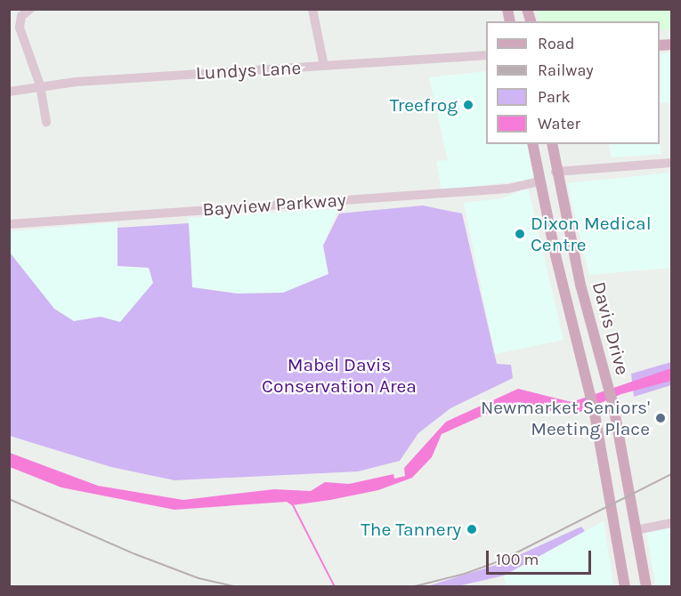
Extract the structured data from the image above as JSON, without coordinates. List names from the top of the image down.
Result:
{
  "streets": {
    "main road": ["Davis Drive"],
    "street": ["Lundys Lane", "Bayview Parkway"]
  },
  "crossings": [
    ["Bayview Parkway", "Davis Drive"]
  ],
  "parks": ["Mabel Davis Conservation Area"],
  "places": [
    "Treefrog",
    "Dixon Medical Centre",
    "Newmarket Seniors' Meeting Place",
    "The Tannery"
  ],
  "legend": [
    "Road",
    "Railway",
    "Park",
    "Water"
  ],
  "scale_bar": "100 m"
}
